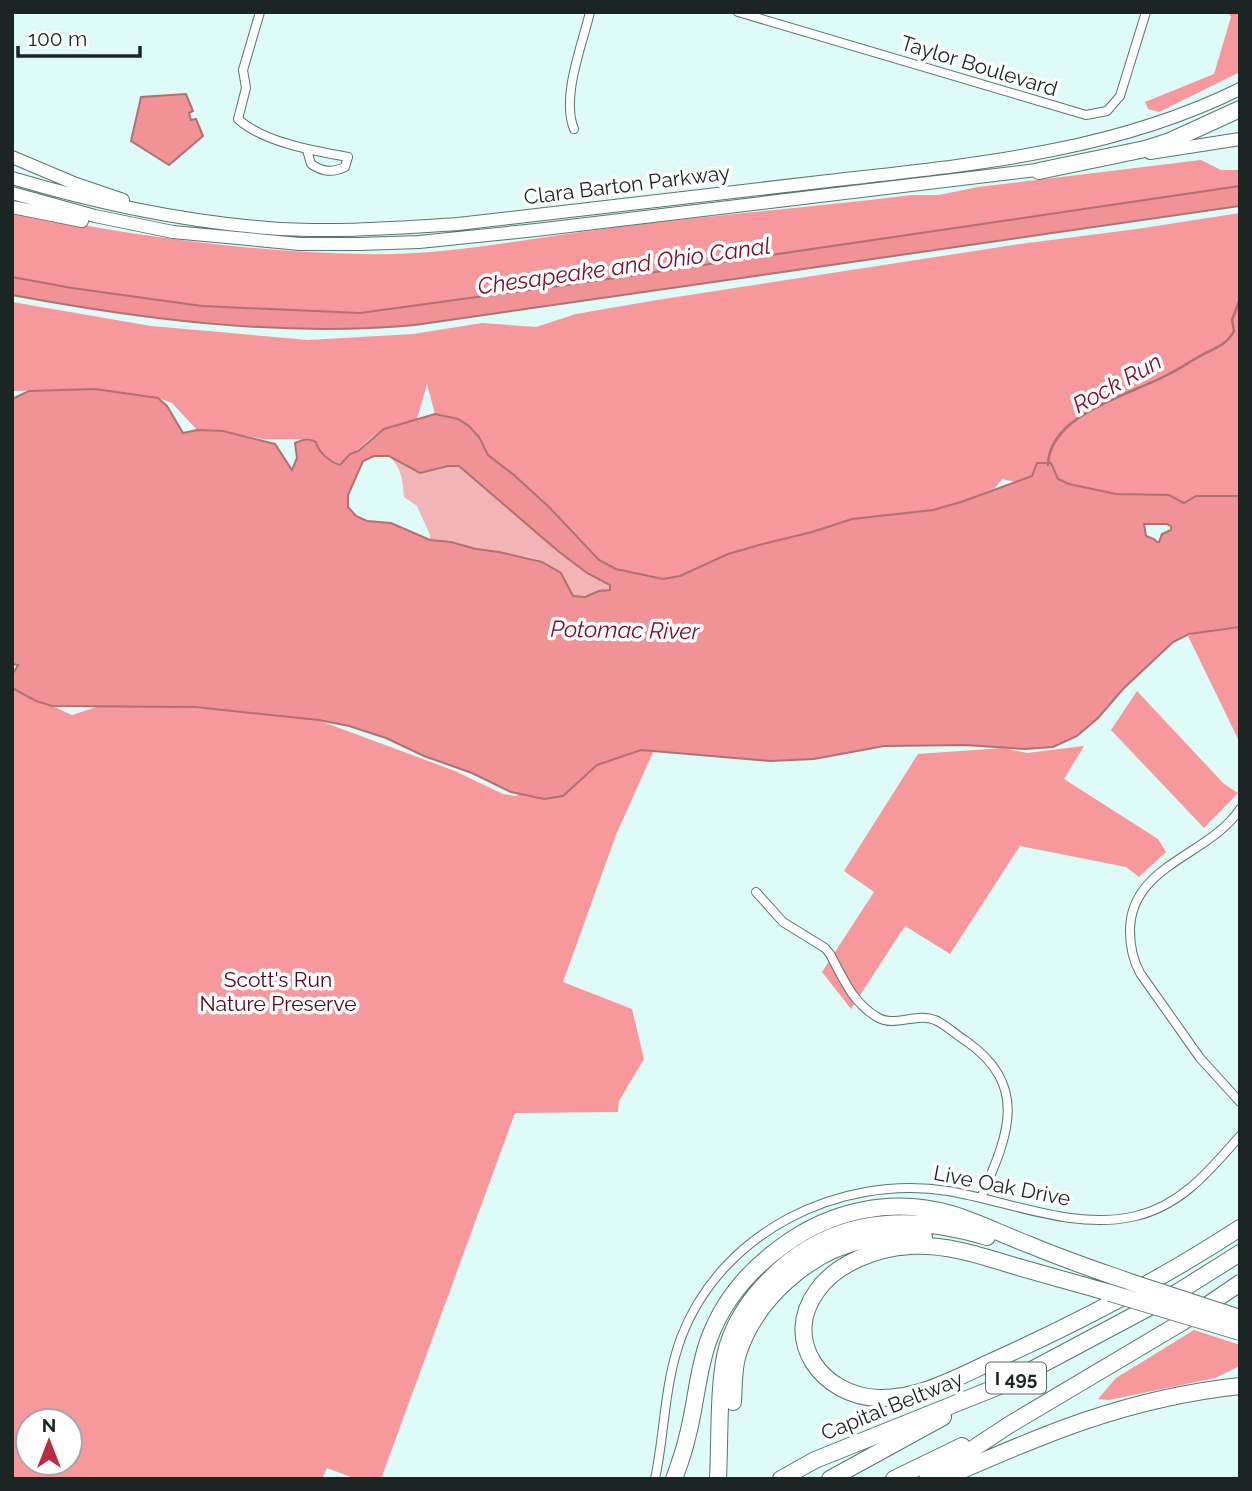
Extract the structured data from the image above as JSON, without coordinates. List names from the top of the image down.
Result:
{
  "streets": {
    "highway": ["I 495", "Capital Beltway"],
    "main road": ["Clara Barton Parkway"],
    "street": ["Taylor Boulevard", "Live Oak Drive"]
  },
  "water": ["Chesapeake and Ohio Canal", "Rock Run", "Potomac River"],
  "parks": ["Scott's Run Nature Preserve"],
  "scale_bar": "100 m",
  "north": "top"
}
